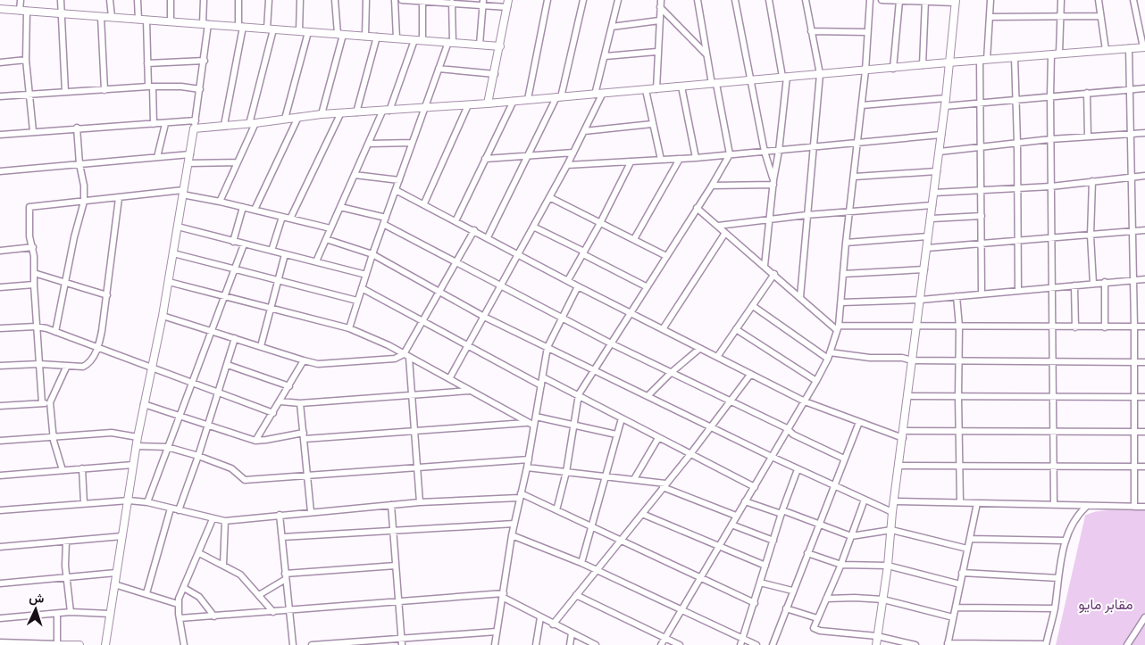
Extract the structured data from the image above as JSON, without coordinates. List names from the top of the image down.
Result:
{
  "parks": ["مقابر مايو"],
  "north": "top"
}
